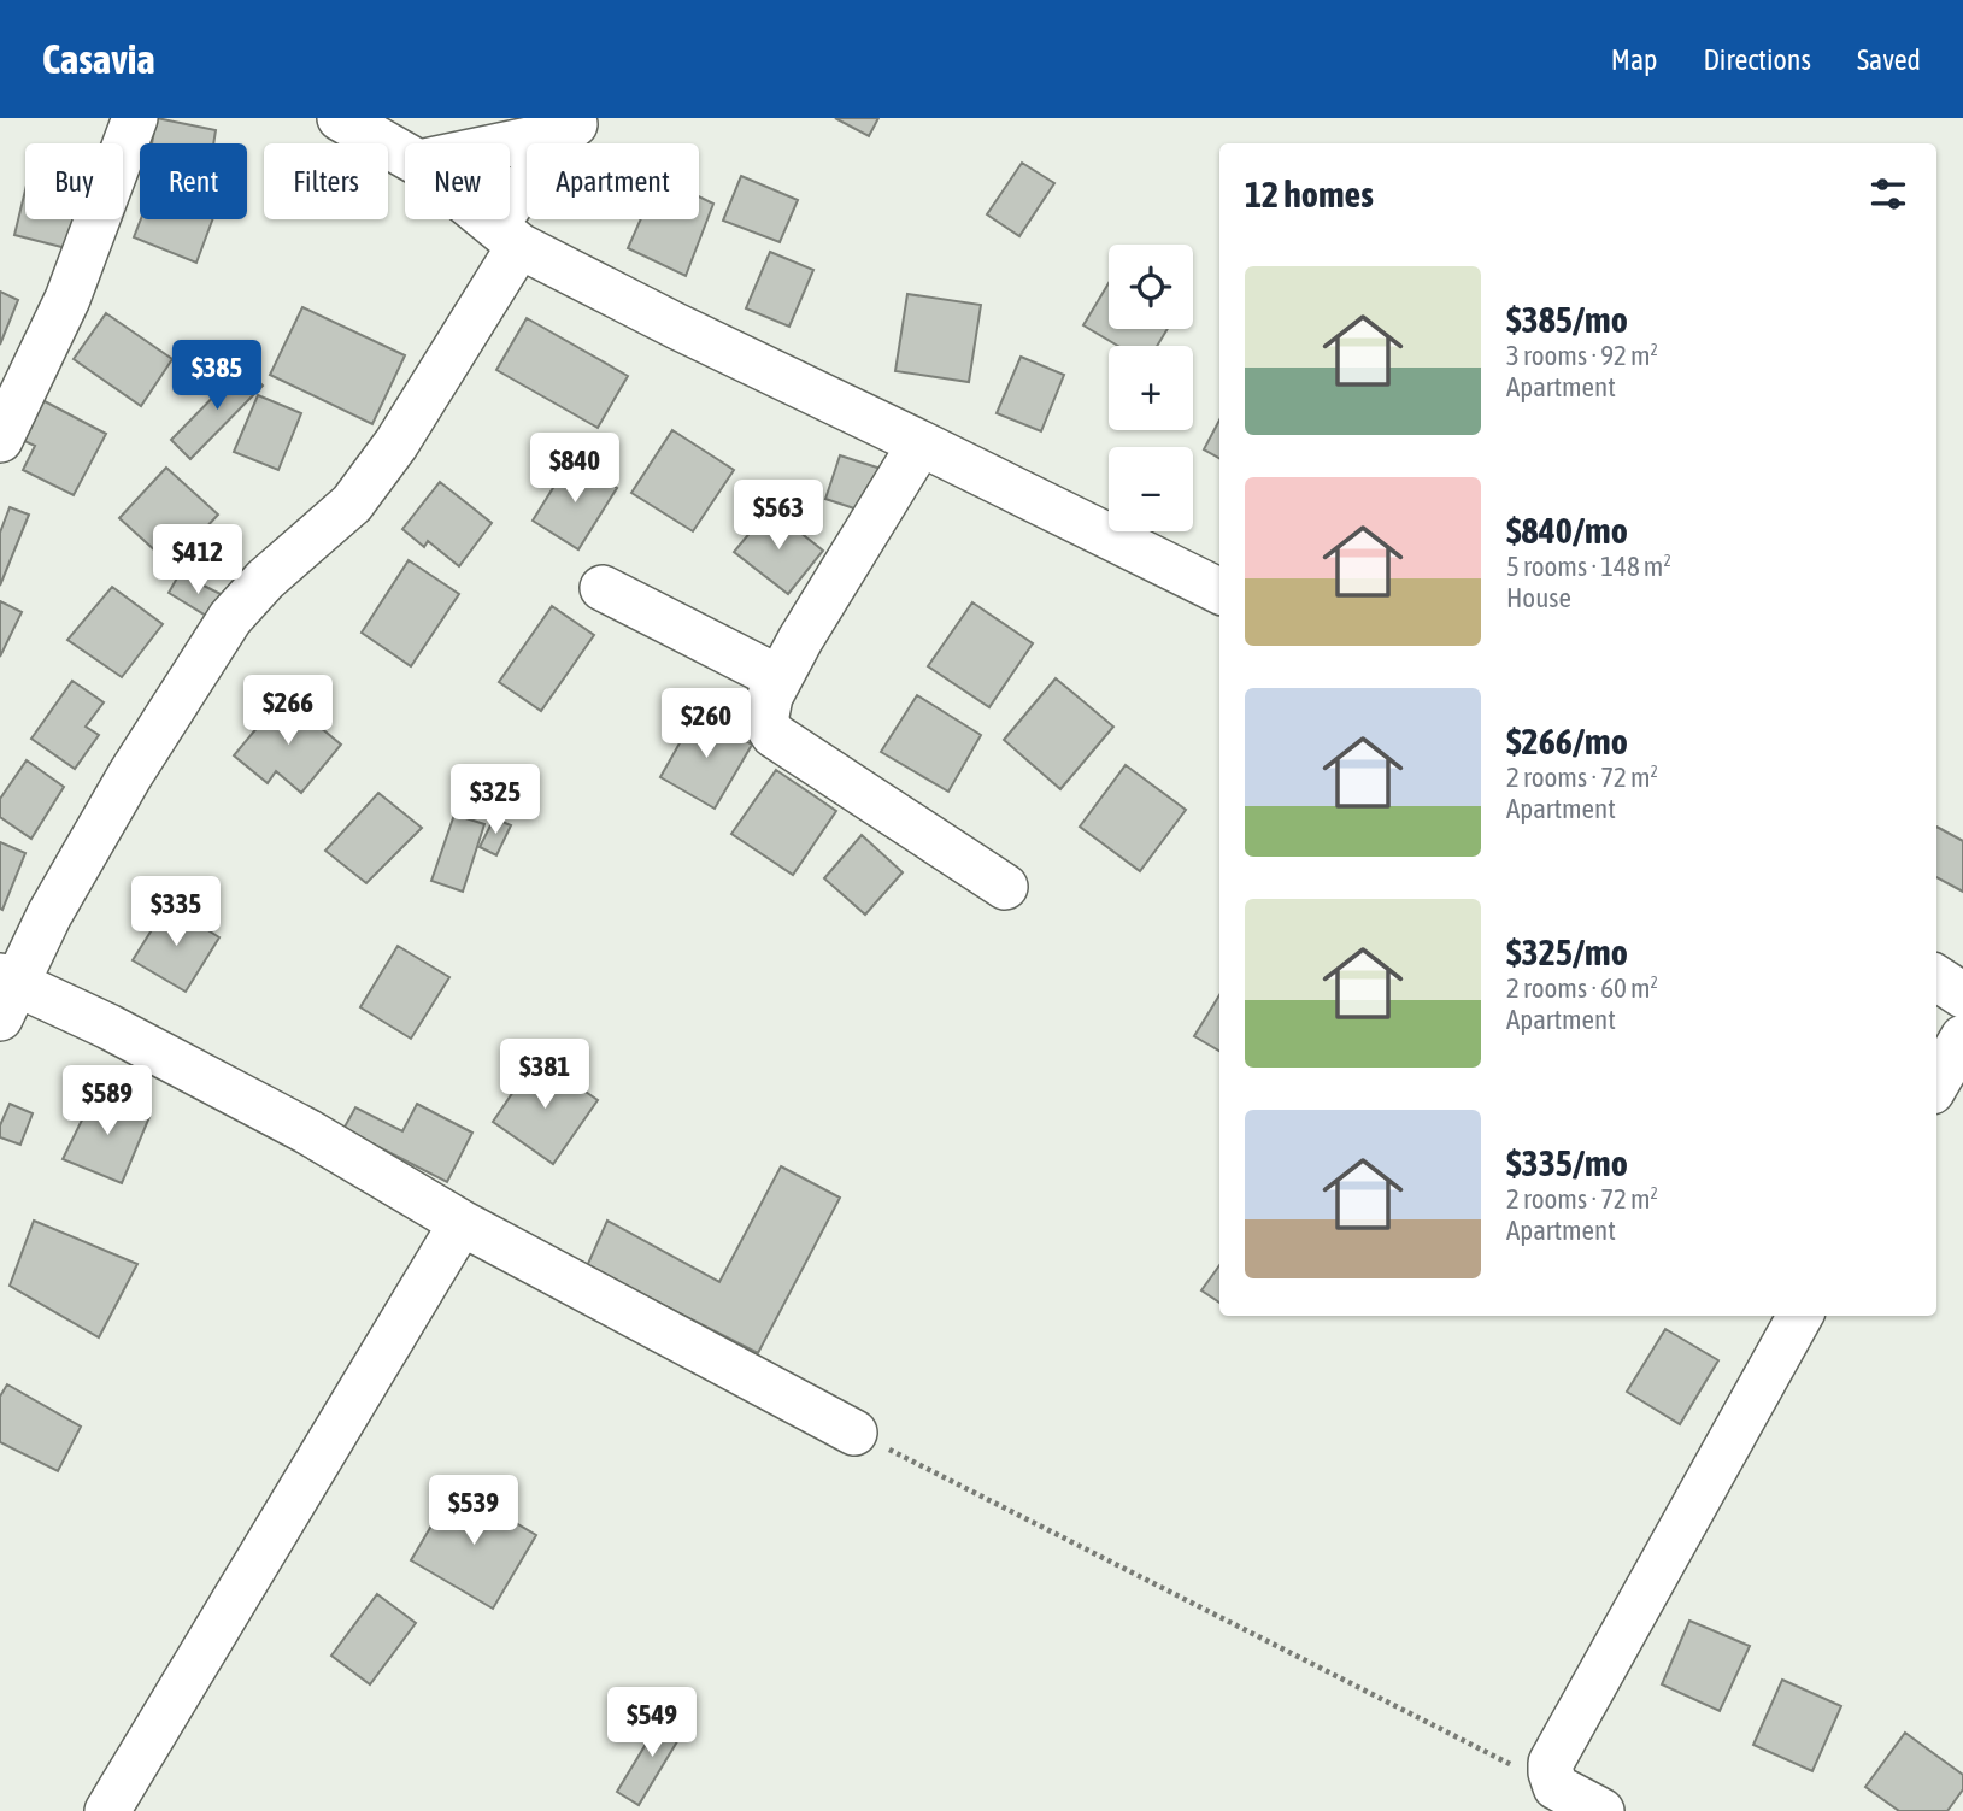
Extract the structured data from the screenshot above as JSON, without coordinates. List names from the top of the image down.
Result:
{
  "page": {
    "header": "Casavia",
    "nav": ["Map", "Directions", "Saved"],
    "chip": [
      "Buy",
      "Rent",
      "Filters",
      "New",
      "Apartment"
    ],
    "heading": "12 homes",
    "map_buttons": ["+", "−"],
    "list": [
      {
        "name": "$385/mo",
        "note": "3 rooms · 92 m² · Apartment"
      },
      {
        "name": "$840/mo",
        "note": "5 rooms · 148 m² · House"
      },
      {
        "name": "$266/mo",
        "note": "2 rooms · 72 m² · Apartment"
      },
      {
        "name": "$325/mo",
        "note": "2 rooms · 60 m² · Apartment"
      },
      {
        "name": "$335/mo",
        "note": "2 rooms · 72 m² · Apartment"
      }
    ],
    "price": [
      "$385",
      "$840",
      "$563",
      "$412",
      "$266",
      "$260",
      "$325",
      "$335",
      "$381",
      "$589",
      "$539",
      "$549"
    ]
  }
}
